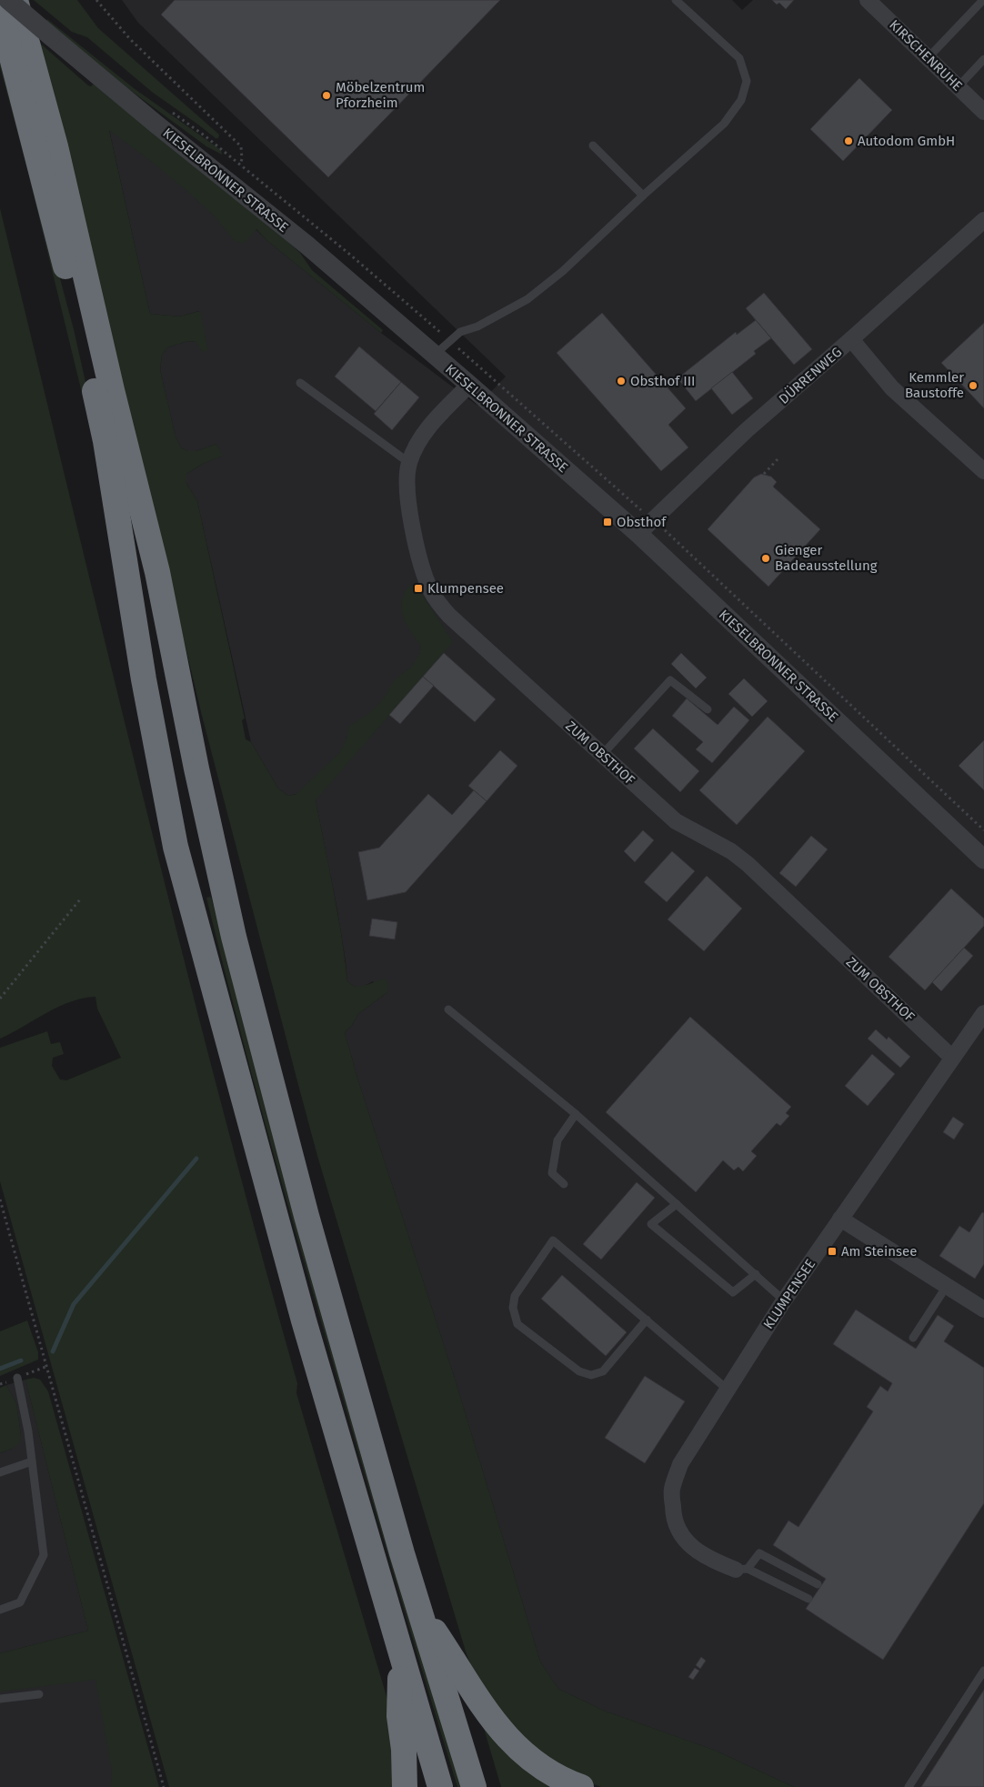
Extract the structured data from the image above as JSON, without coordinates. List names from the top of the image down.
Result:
{
  "streets": {
    "street": [
      "KIRSCHENRUHE",
      "KIESELBRONNER STRASSE",
      "DÜRRENWEG",
      "ZUM OBSTHOF",
      "KLUMPENSEE"
    ]
  },
  "crossings": [
    ["KIESELBRONNER STRASSE", "DÜRRENWEG"],
    ["KIESELBRONNER STRASSE", "ZUM OBSTHOF"],
    ["ZUM OBSTHOF", "KLUMPENSEE"]
  ],
  "places": {
    "other": [
      "Möbelzentrum Pforzheim",
      "Autodom GmbH",
      "Obsthof III",
      "Kemmler Baustoffe",
      "Gienger Badeausstellung"
    ],
    "transit": ["Obsthof", "Klumpensee", "Am Steinsee"]
  }
}
